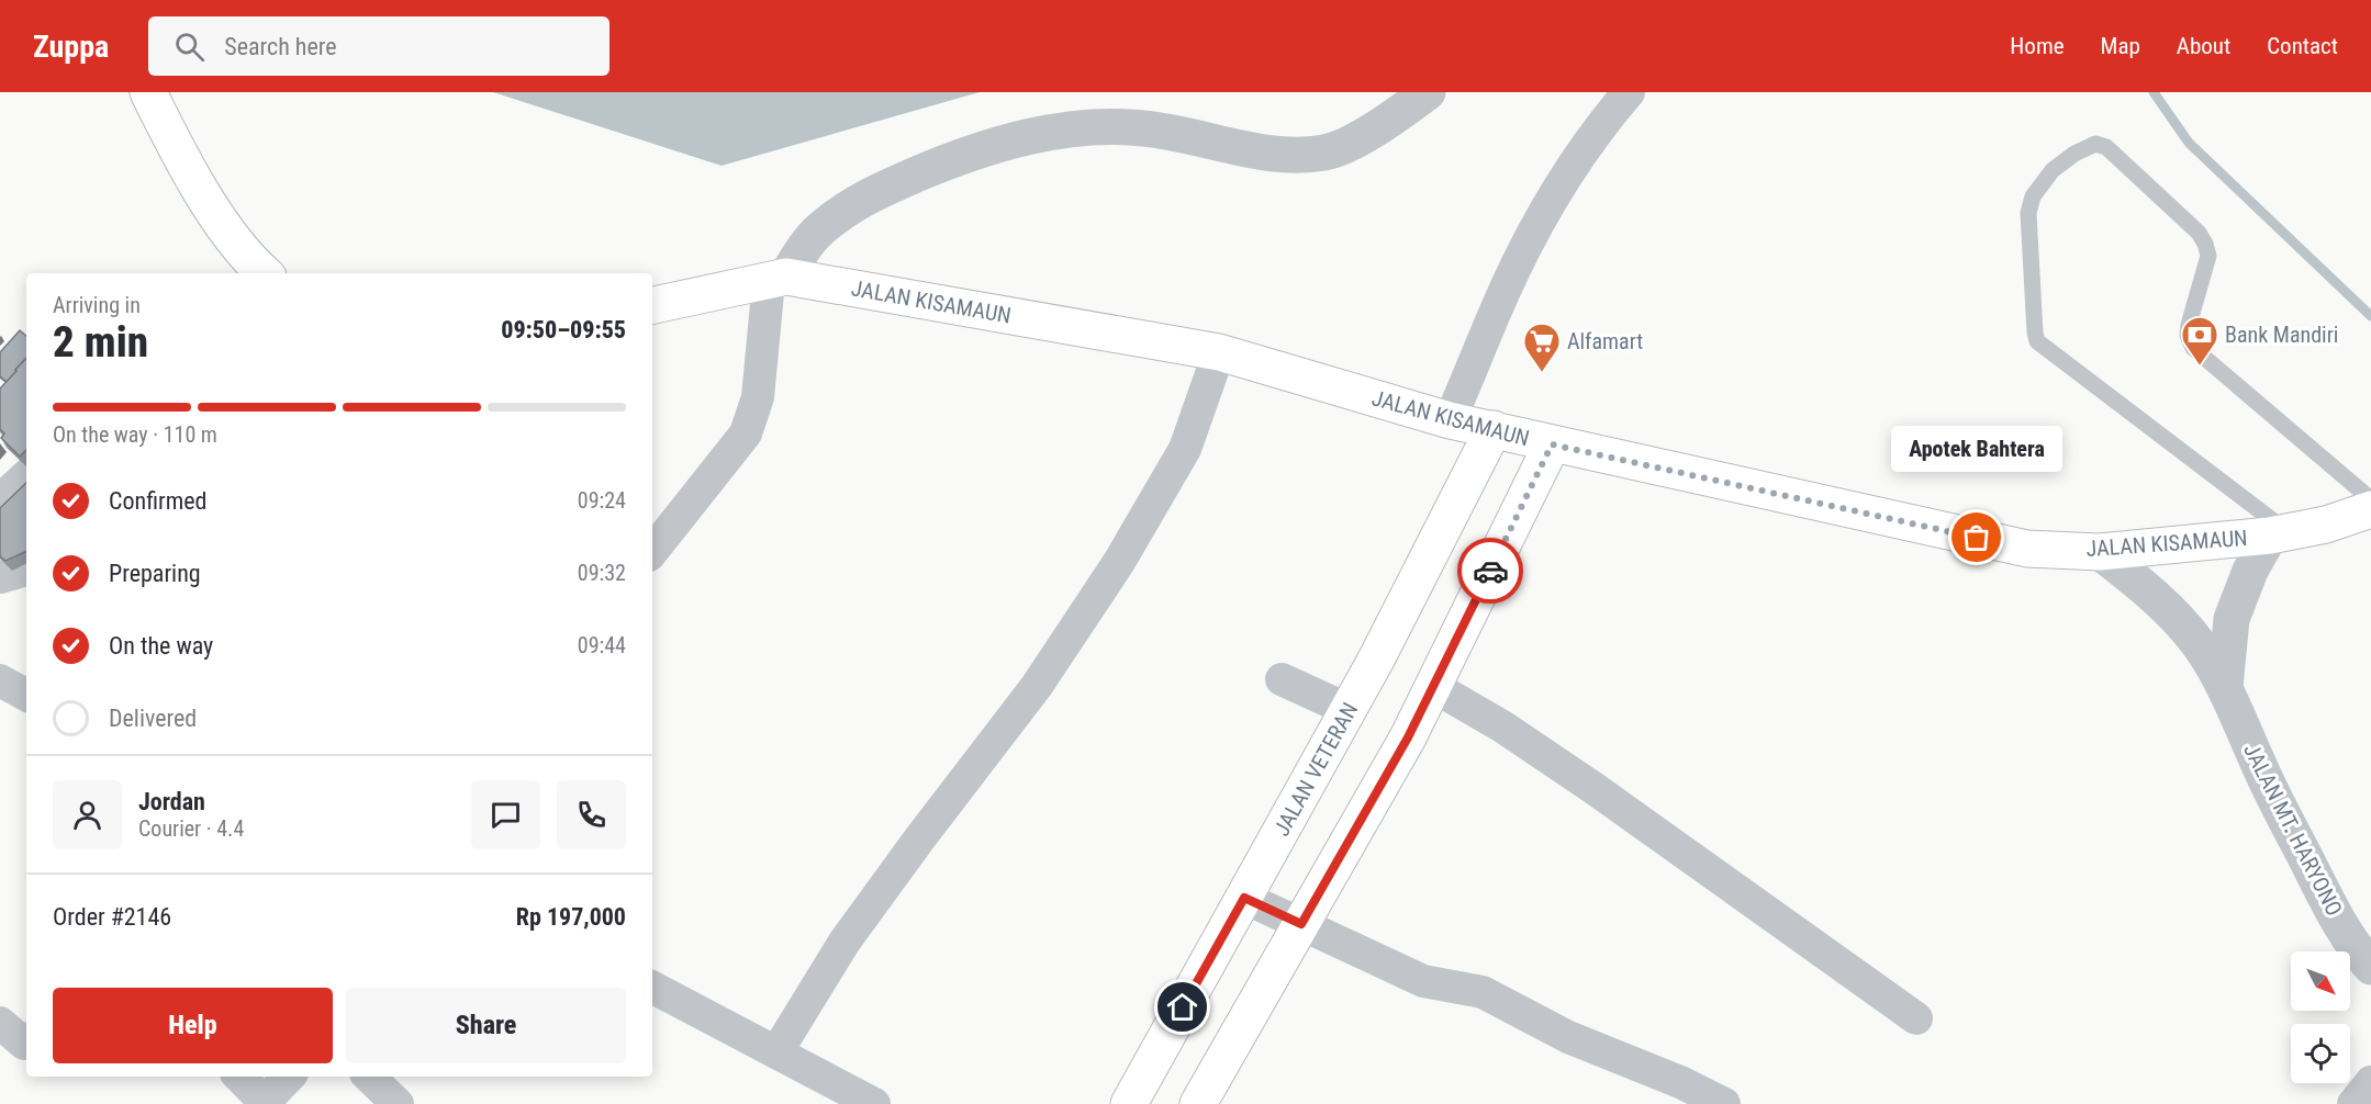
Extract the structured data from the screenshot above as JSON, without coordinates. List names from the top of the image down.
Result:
{
  "streets": {
    "main road": ["JALAN KISAMAUN", "JALAN VETERAN"],
    "street": ["JALAN MT. HARYONO"]
  },
  "crossings": [
    ["JALAN KISAMAUN", "JALAN VETERAN"],
    ["JALAN KISAMAUN", "JALAN MT. HARYONO"]
  ],
  "places": {
    "bank": ["Bank Mandiri"],
    "supermarket": ["Alfamart"],
    "other": ["Apotek Bahtera"]
  },
  "north": "bottom right",
  "page": {
    "header": "Zuppa",
    "search": "Search here",
    "nav": [
      "Home",
      "Map",
      "About",
      "Contact"
    ],
    "heading": ["2 min", "Arriving in", "09:50–09:55"],
    "panel": [
      "Jordan",
      "Courier · 4.4",
      "Order #2146",
      "Rp 197,000"
    ],
    "bar": "On the way · 110 m",
    "bubble": "Apotek Bahtera",
    "list": [
      ["Confirmed", "09:24"],
      ["Preparing", "09:32"],
      ["On the way", "09:44"],
      "Delivered"
    ],
    "buttons": ["Help", "Share"]
  }
}
